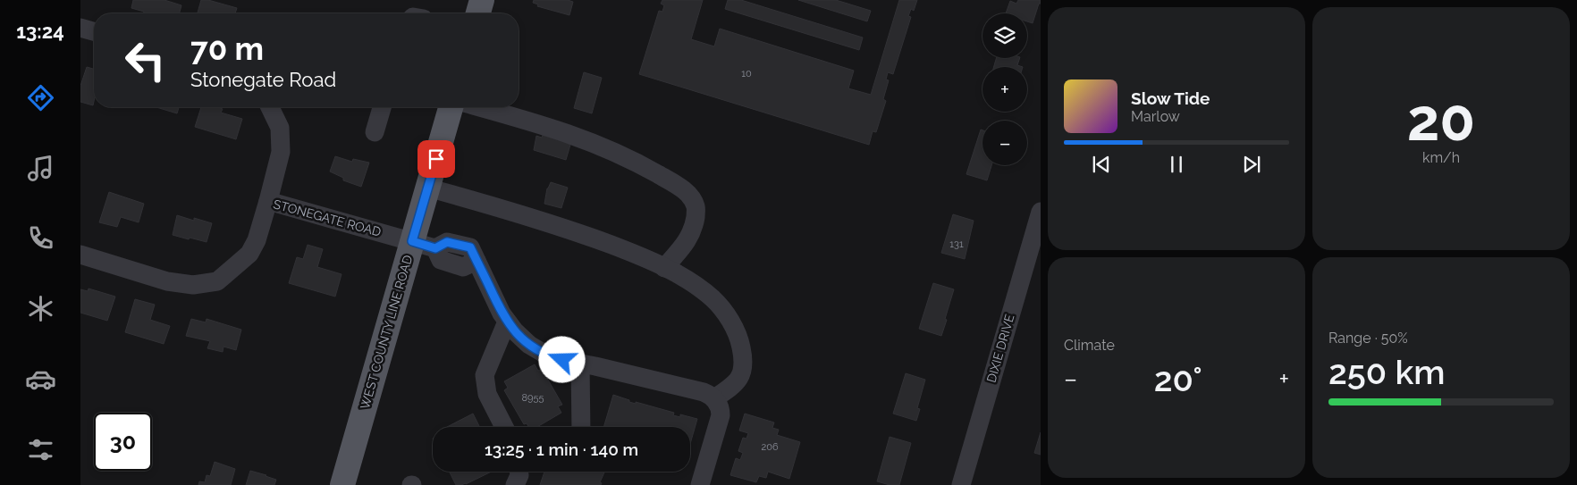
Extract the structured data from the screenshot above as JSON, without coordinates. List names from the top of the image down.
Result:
{
  "streets": {
    "main road": ["WEST COUNTY LINE ROAD"],
    "street": ["STONEGATE ROAD", "DIXIE DRIVE"]
  },
  "crossings": [
    ["STONEGATE ROAD", "WEST COUNTY LINE ROAD"]
  ],
  "house_numbers": [
    "10",
    "131",
    "8955",
    "206"
  ],
  "page": {
    "tabs": "13:24",
    "tile": [
      ["20", "km/h"],
      "Climate",
      ["Range · 50%", "250 km"]
    ],
    "map_buttons": ["+", "−"],
    "turn": ["70 m", "Stonegate Road"],
    "song": ["Slow Tide", "Marlow"],
    "heat": ["−", "20°", "+"],
    "limit": "30",
    "trip": "13:25 · 1 min · 140 m"
  }
}
